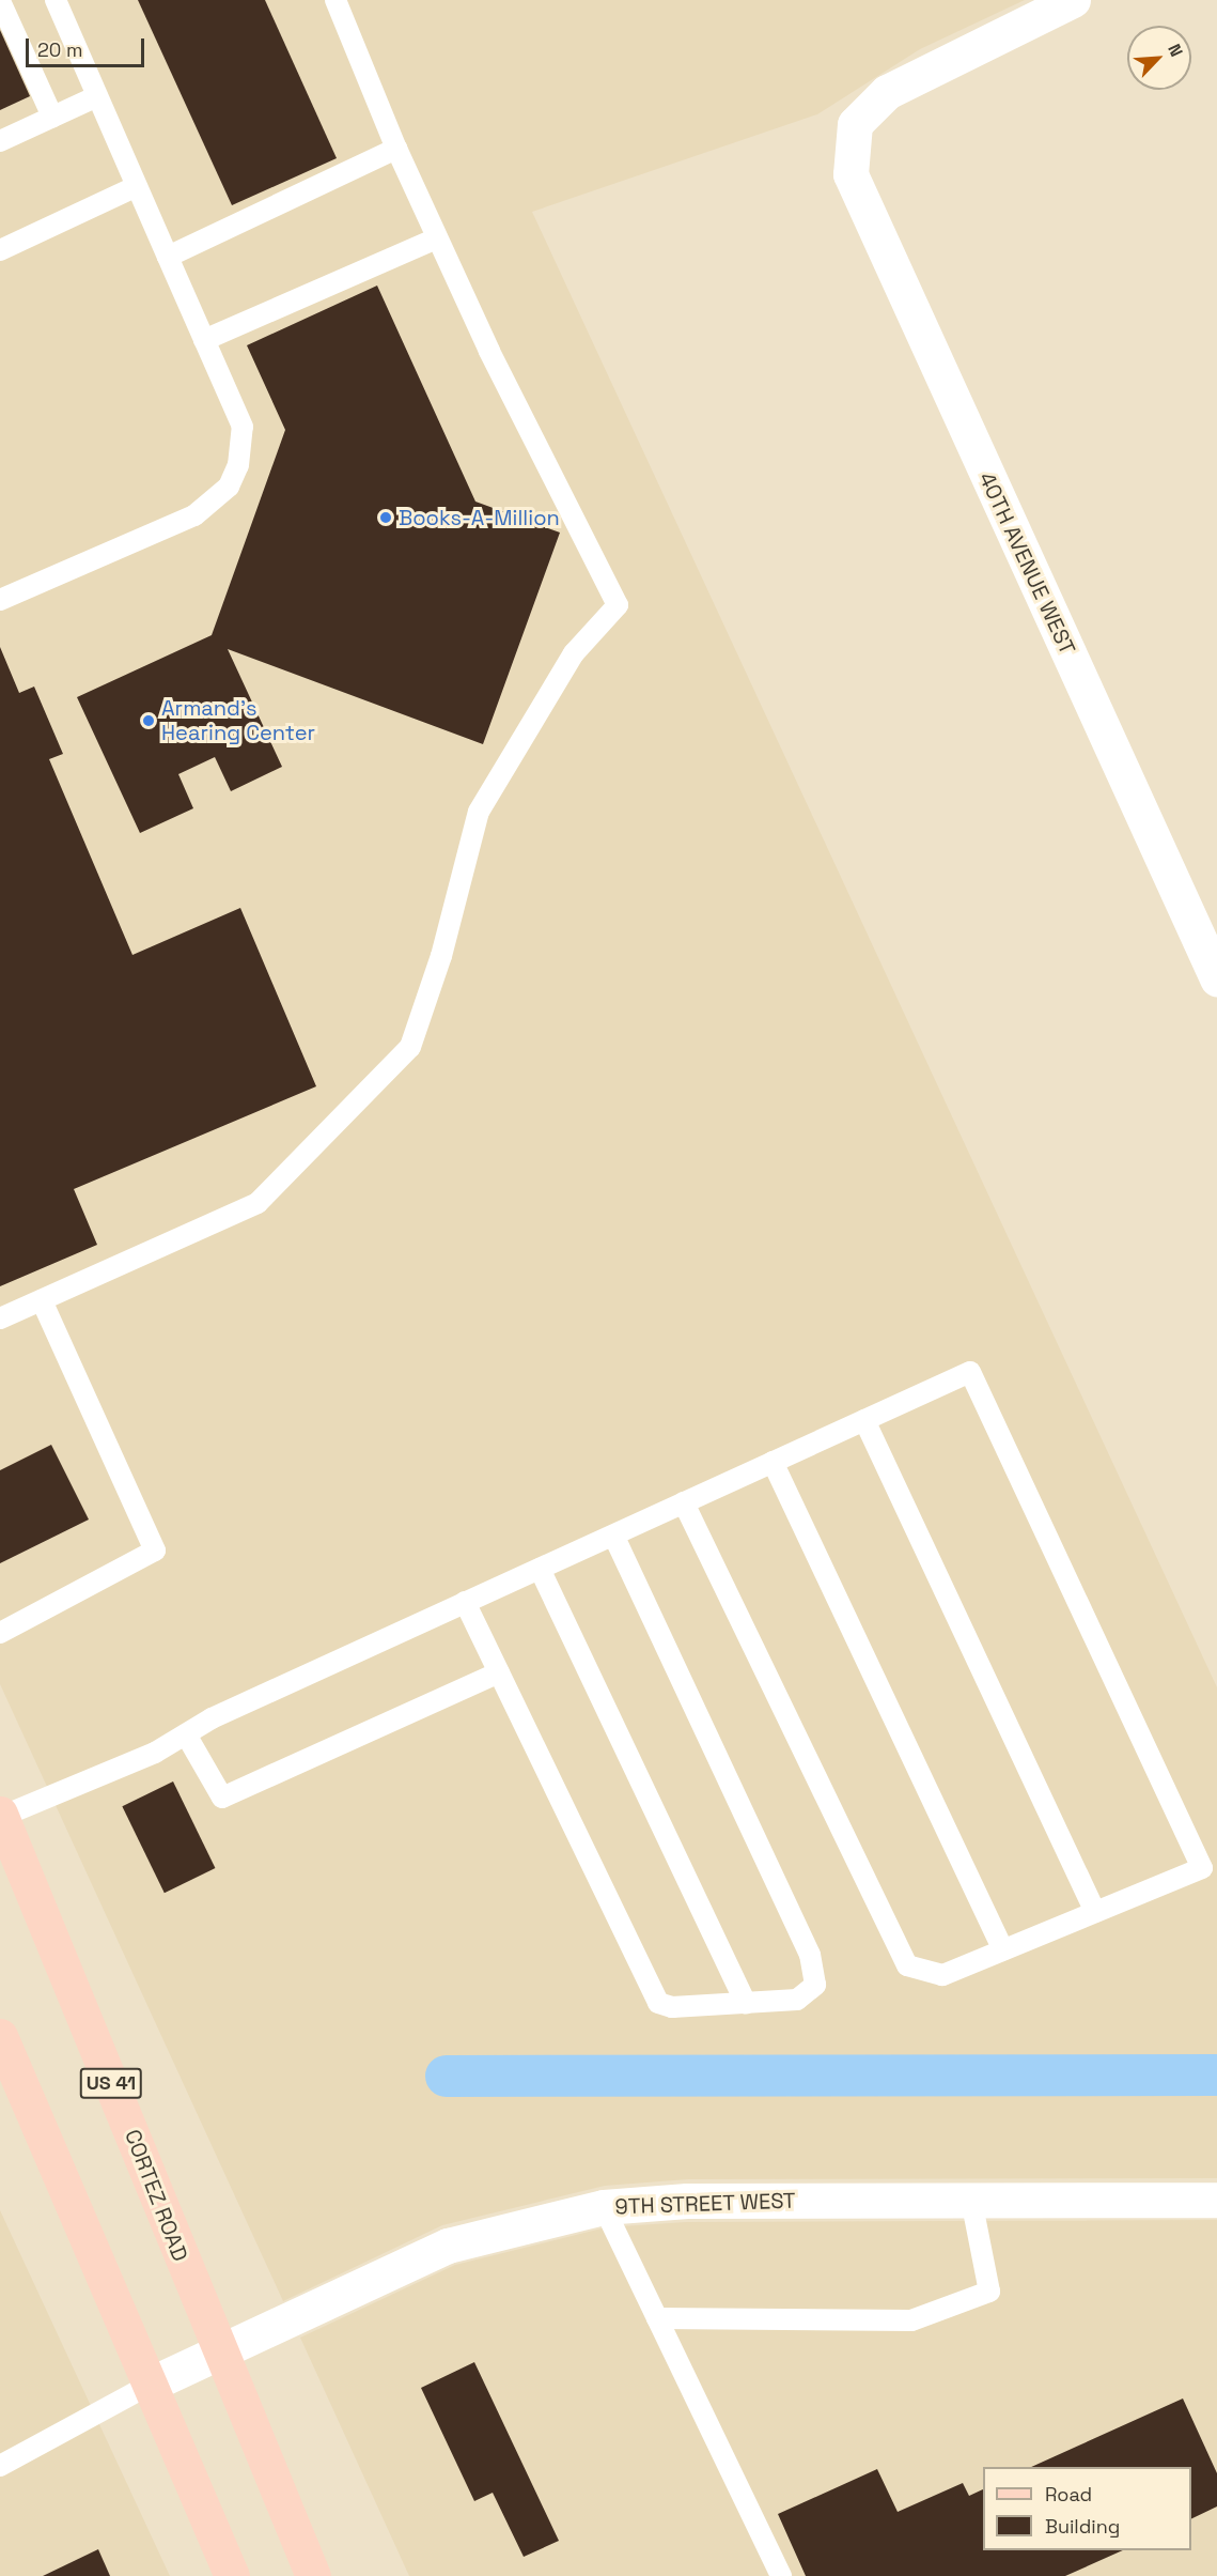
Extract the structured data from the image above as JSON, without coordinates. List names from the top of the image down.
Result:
{
  "streets": {
    "main road": ["US 41", "CORTEZ ROAD"],
    "street": ["40TH AVENUE WEST", "9TH STREET WEST"]
  },
  "crossings": [
    ["CORTEZ ROAD", "9TH STREET WEST"]
  ],
  "places": ["Books-A-Million", "Armand's Hearing Center"],
  "legend": ["Road", "Building"],
  "scale_bar": "20 m",
  "north": "top right"
}
